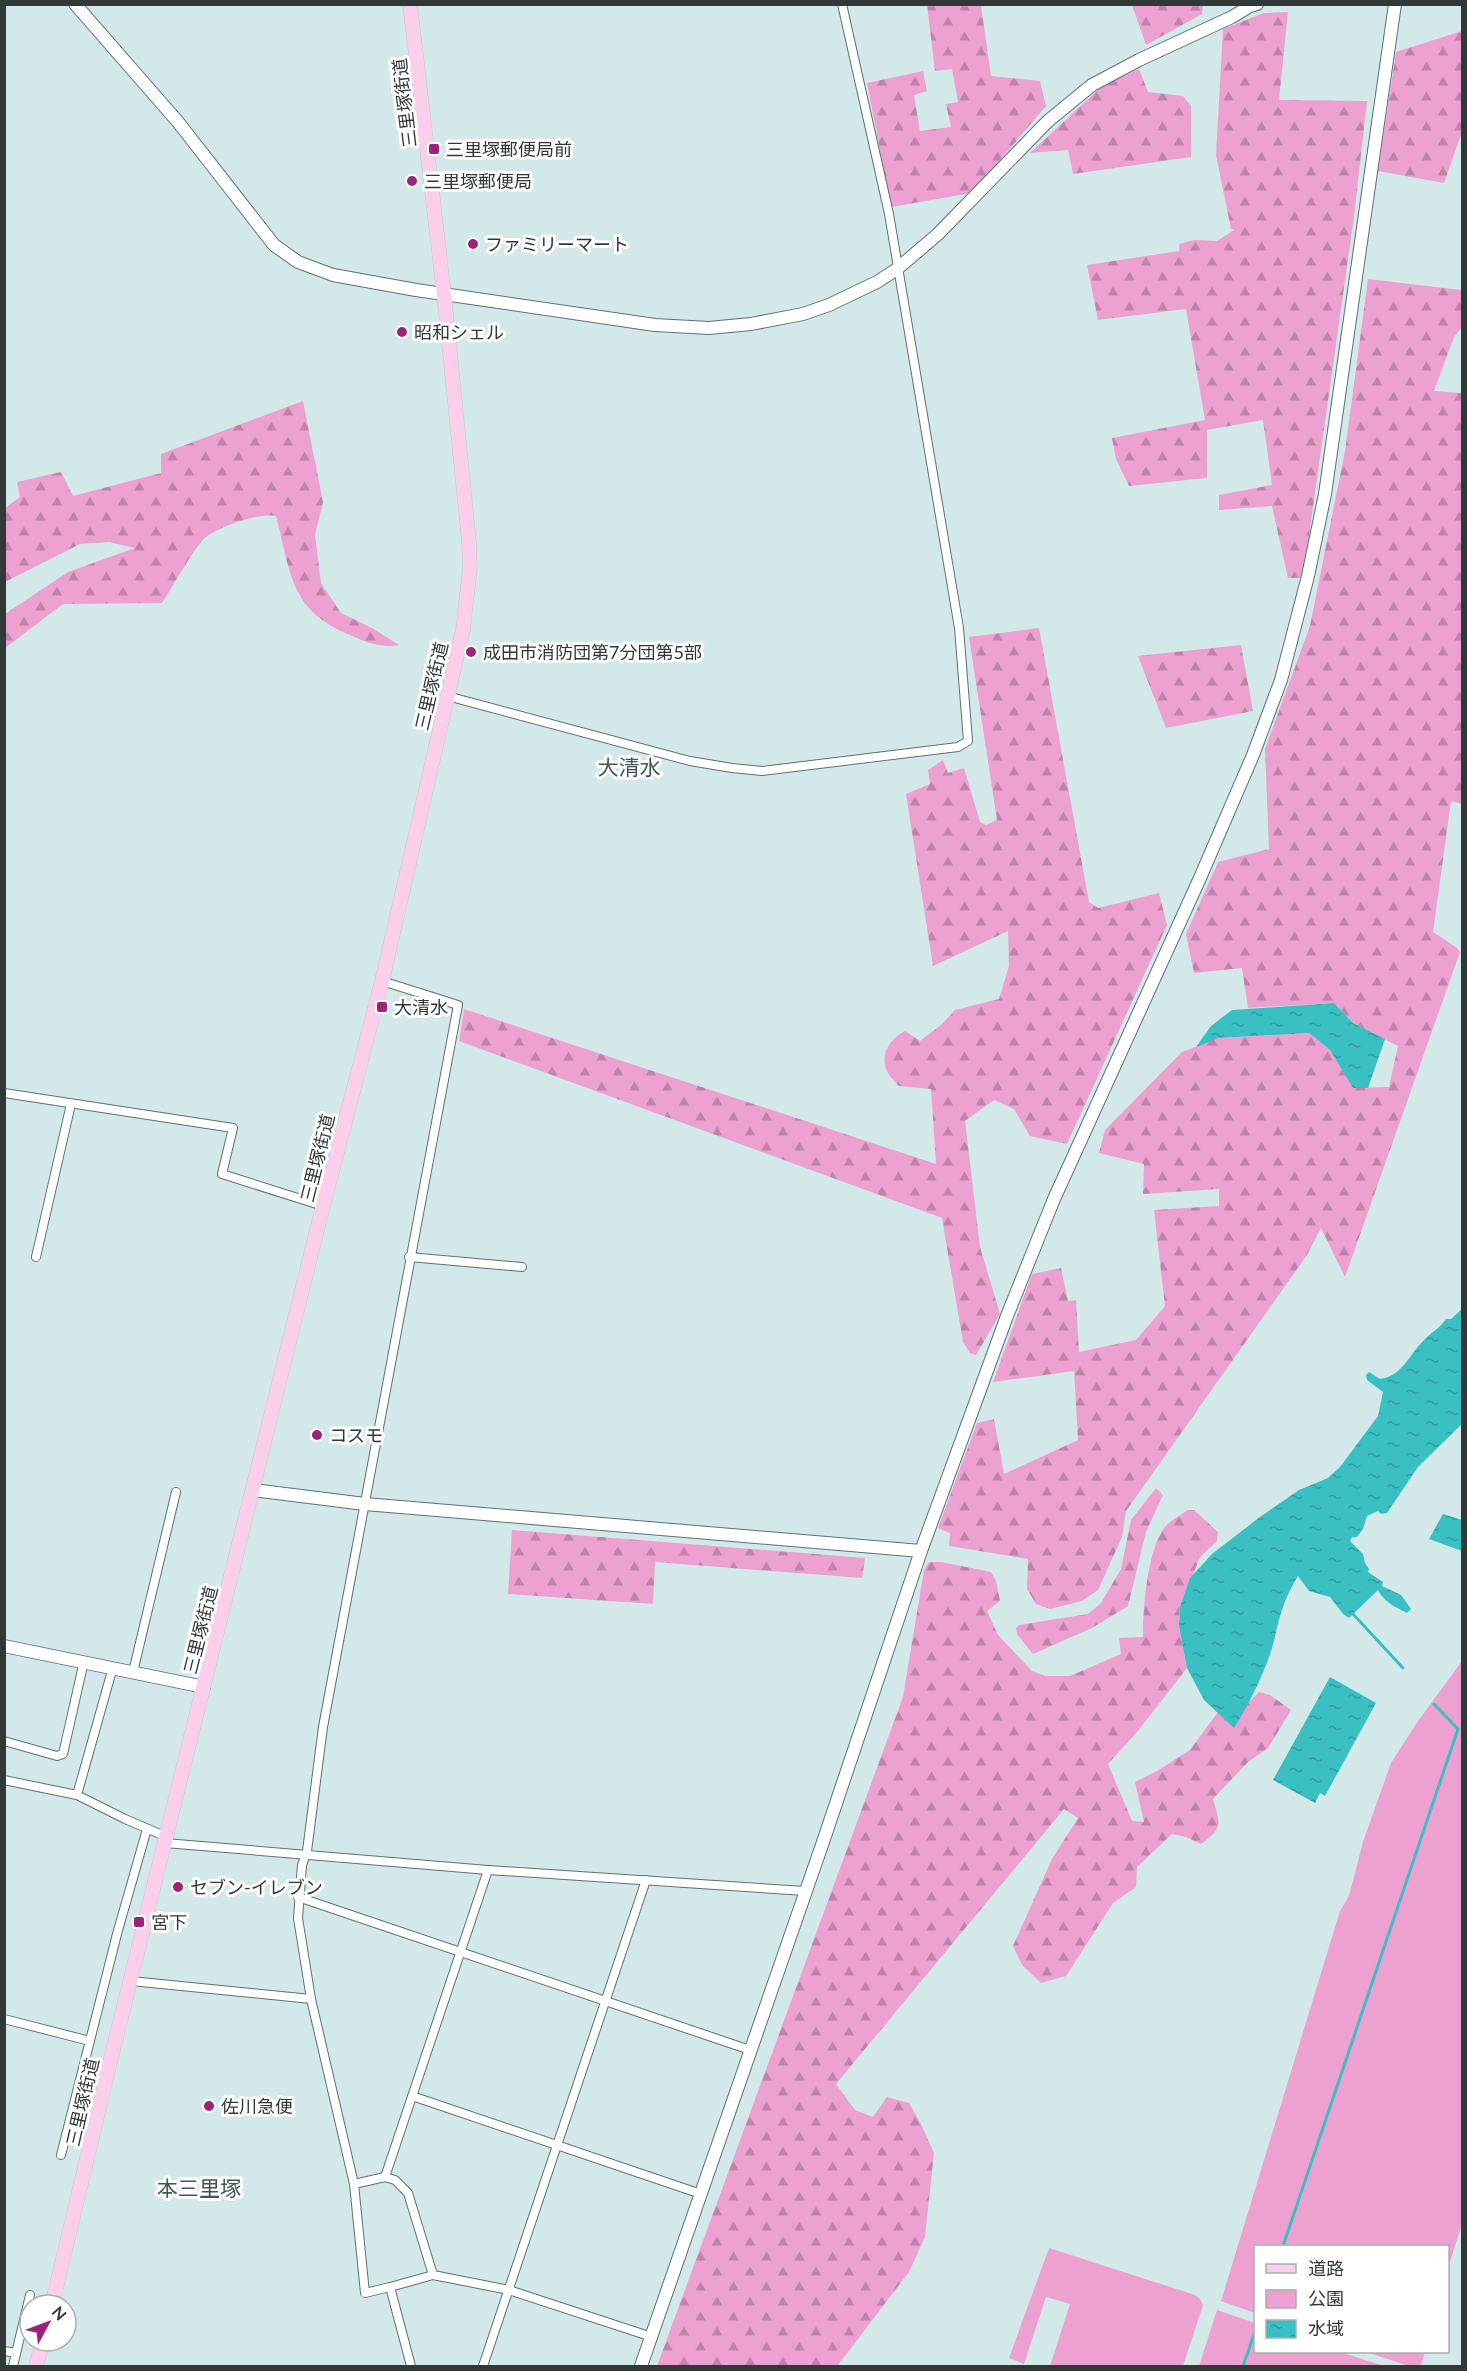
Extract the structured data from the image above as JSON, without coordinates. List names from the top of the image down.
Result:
{
  "streets": {
    "main road": ["三里塚街道"]
  },
  "districts": ["大清水", "本三里塚"],
  "places": {
    "transit": ["三里塚郵便局前", "大清水", "宮下"],
    "other": [
      "三里塚郵便局",
      "ファミリーマート",
      "昭和シェル",
      "成田市消防団第7分団第5部",
      "コスモ",
      "セブン-イレブン",
      "佐川急便"
    ]
  },
  "legend": ["道路", "公園", "水域"],
  "north": "top right"
}
